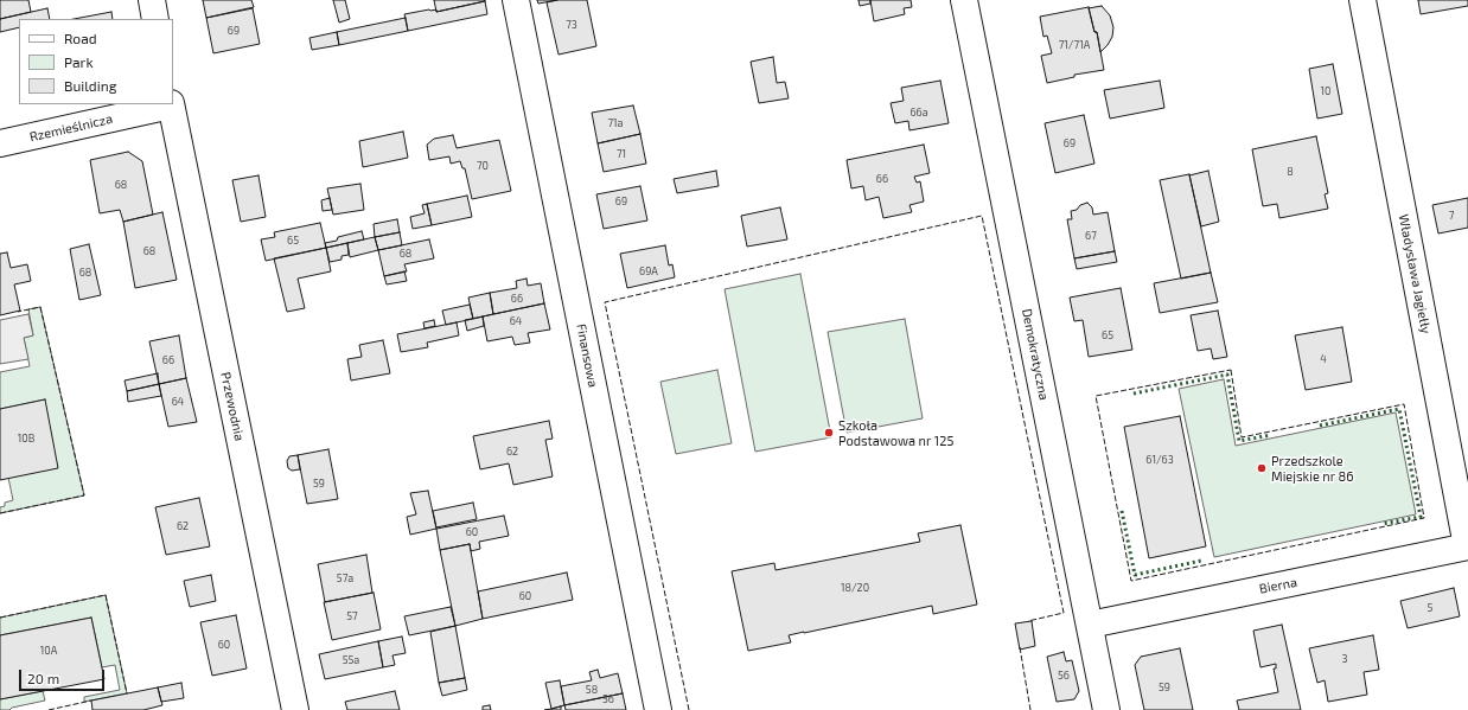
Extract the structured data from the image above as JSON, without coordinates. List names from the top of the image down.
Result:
{
  "streets": {
    "street": [
      "Rzemieślnicza",
      "Władysława Jagiełły",
      "Demokratyczna",
      "Finansowa",
      "Przewodnia",
      "Bierna"
    ]
  },
  "crossings": [
    ["Rzemieślnicza", "Przewodnia"],
    ["Władysława Jagiełły", "Bierna"],
    ["Demokratyczna", "Bierna"]
  ],
  "places": ["Szkoła Podstawowa nr 125", "Przedszkole Miejskie nr 86"],
  "house_numbers": [
    "73",
    "69",
    "71/71A",
    "10",
    "66a",
    "71a",
    "69",
    "71",
    "70",
    "8",
    "66",
    "68",
    "69",
    "7",
    "67",
    "65",
    "68",
    "68",
    "69A",
    "68",
    "66",
    "64",
    "65",
    "4",
    "66",
    "64",
    "10B",
    "62",
    "61/63",
    "59",
    "62",
    "60",
    "57a",
    "18/20",
    "60",
    "5",
    "57",
    "60",
    "10A",
    "3",
    "55a",
    "56",
    "59",
    "58",
    "56"
  ],
  "legend": ["Road", "Park", "Building"],
  "scale_bar": "20 m"
}
